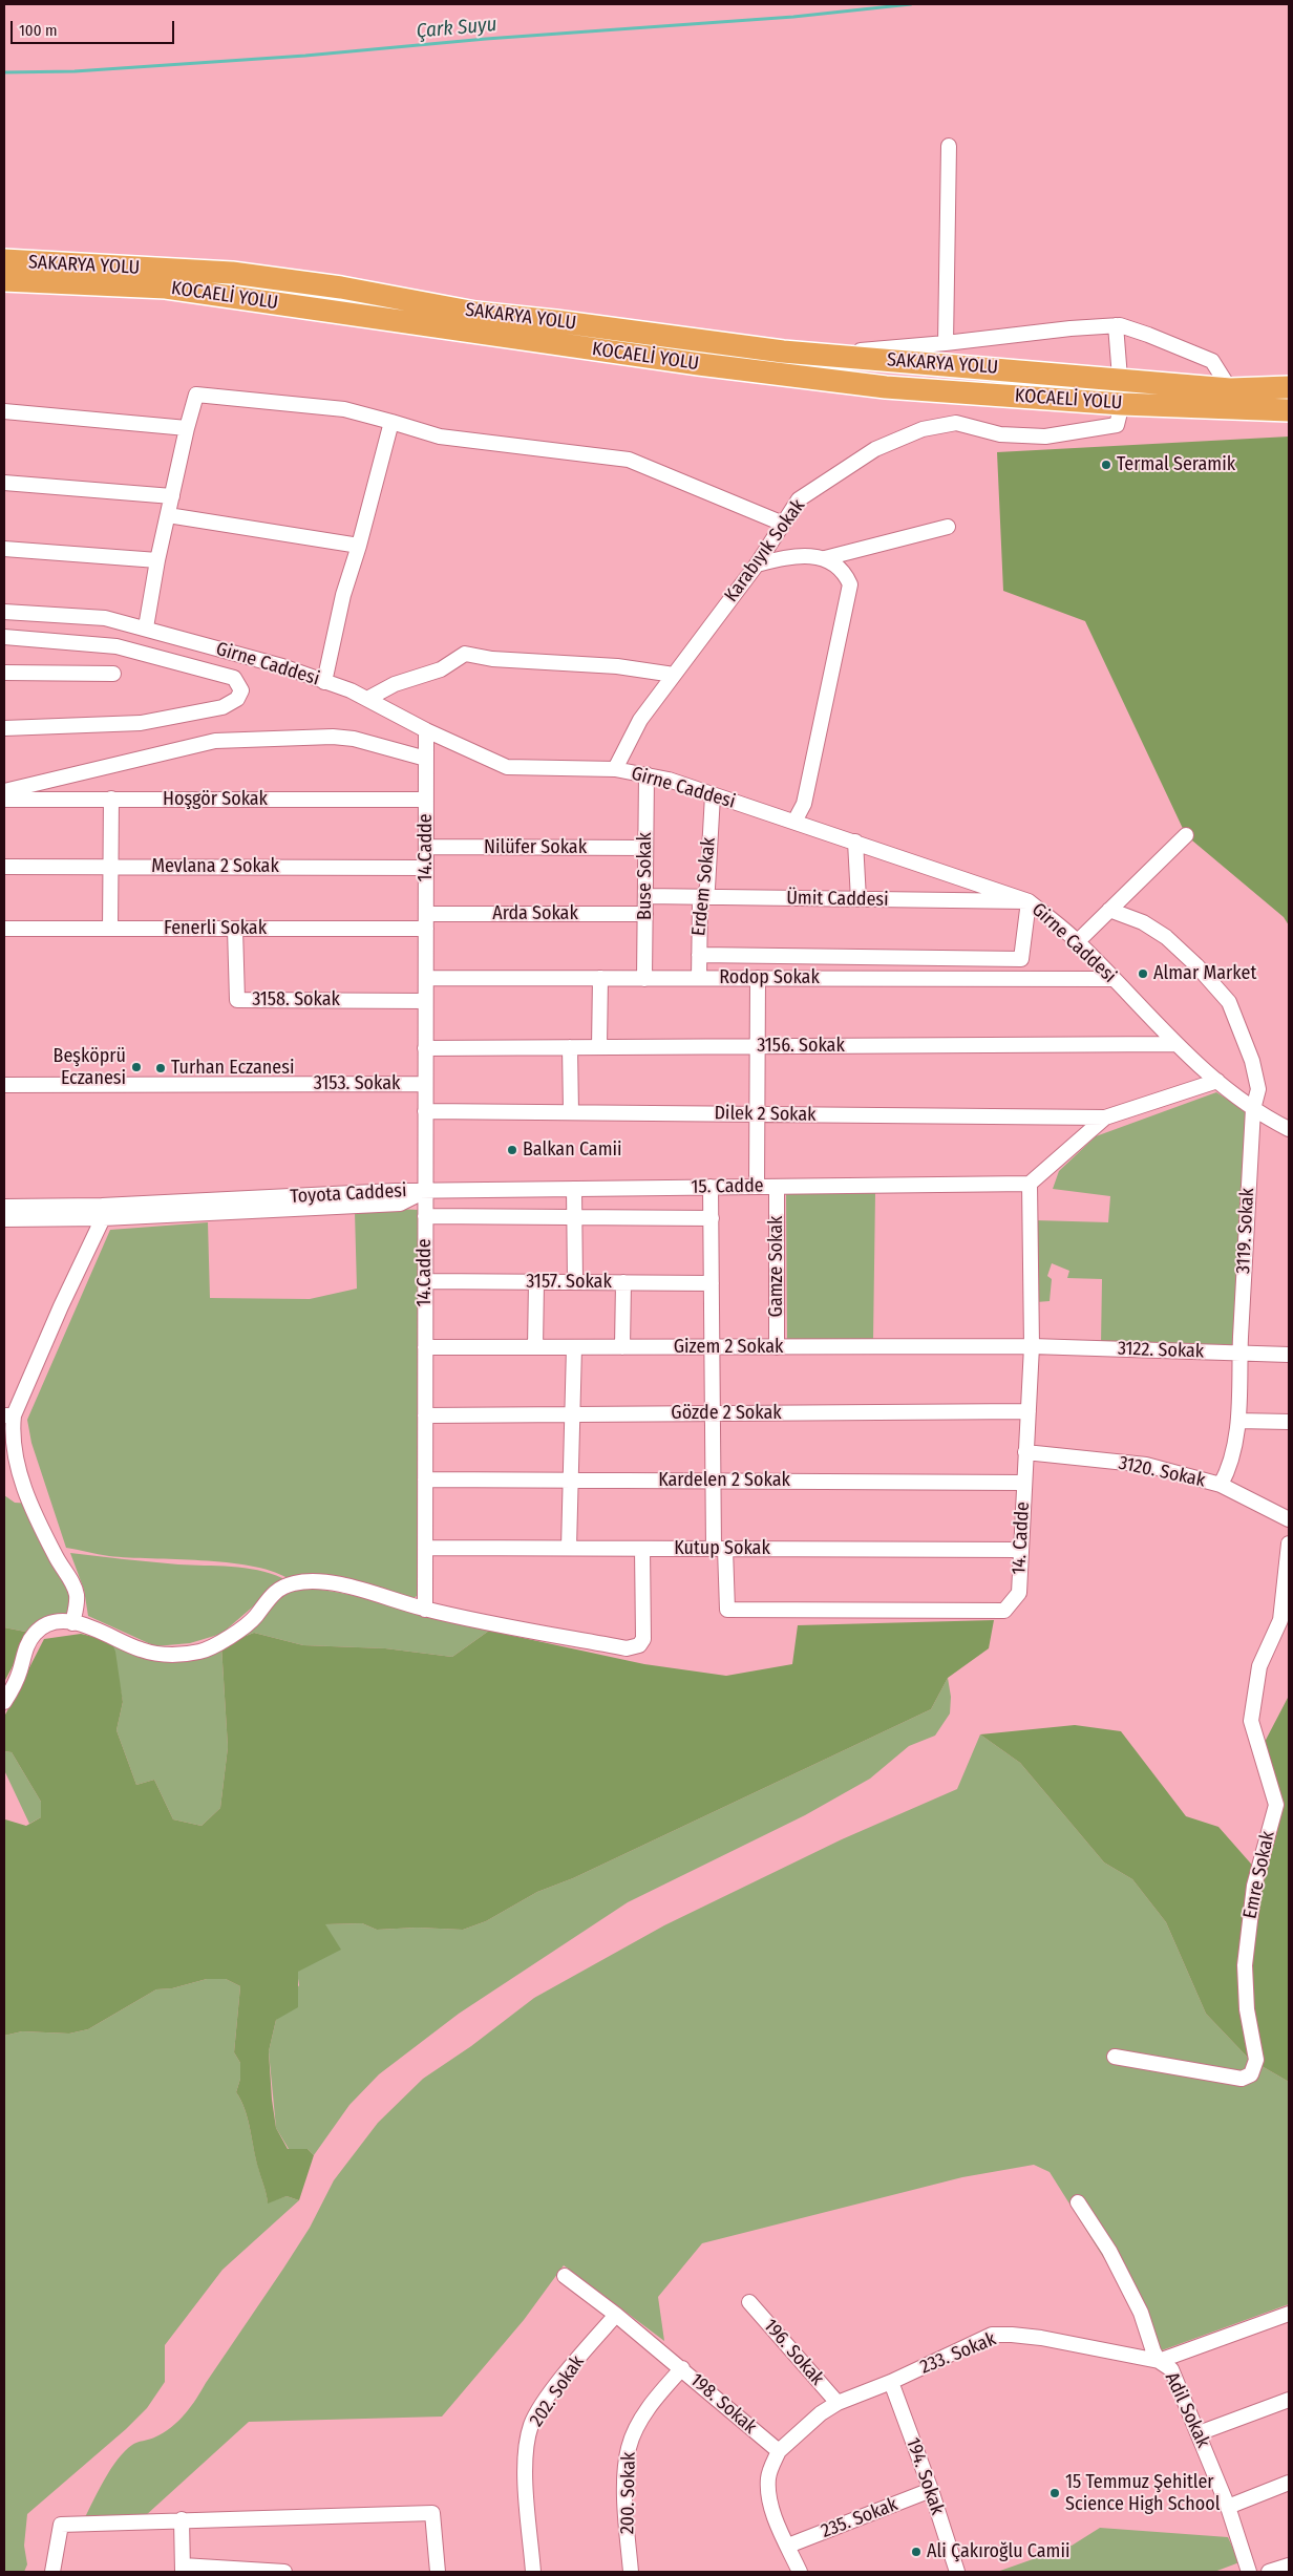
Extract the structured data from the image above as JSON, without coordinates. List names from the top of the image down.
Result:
{
  "streets": {
    "highway": ["SAKARYA YOLU", "KOCAELİ YOLU"],
    "street": [
      "Karabıyık Sokak",
      "Girne Caddesi",
      "Hoşgör Sokak",
      "14.Cadde",
      "Nilüfer Sokak",
      "Mevlana 2 Sokak",
      "Buse Sokak",
      "Erdem Sokak",
      "Ümit Caddesi",
      "Arda Sokak",
      "Fenerli Sokak",
      "Rodop Sokak",
      "3158. Sokak",
      "3156. Sokak",
      "3153. Sokak",
      "Dilek 2 Sokak",
      "15. Cadde",
      "Toyota Caddesi",
      "3119. Sokak",
      "Gamze Sokak",
      "3157. Sokak",
      "Gizem 2 Sokak",
      "3122. Sokak",
      "Gözde 2 Sokak",
      "3120. Sokak",
      "Kardelen 2 Sokak",
      "14. Cadde",
      "Kutup Sokak",
      "Emre Sokak",
      "196. Sokak",
      "233. Sokak",
      "202. Sokak",
      "198. Sokak",
      "Adil Sokak",
      "194. Sokak",
      "200. Sokak",
      "235. Sokak"
    ]
  },
  "crossings": [
    ["KOCAELİ YOLU", "Karabıyık Sokak"],
    ["Karabıyık Sokak", "Girne Caddesi"],
    ["Girne Caddesi", "14.Cadde"],
    ["Girne Caddesi", "Buse Sokak"],
    ["Girne Caddesi", "Erdem Sokak"],
    ["Girne Caddesi", "Ümit Caddesi"],
    ["Girne Caddesi", "Rodop Sokak"],
    ["Girne Caddesi", "3156. Sokak"],
    ["Girne Caddesi", "3119. Sokak"],
    ["Hoşgör Sokak", "14.Cadde"],
    ["14.Cadde", "Nilüfer Sokak"],
    ["14.Cadde", "Mevlana 2 Sokak"],
    ["14.Cadde", "Arda Sokak"],
    ["14.Cadde", "Fenerli Sokak"],
    ["14.Cadde", "Rodop Sokak"],
    ["14.Cadde", "3158. Sokak"],
    ["14.Cadde", "3156. Sokak"],
    ["14.Cadde", "3153. Sokak"],
    ["14.Cadde", "Dilek 2 Sokak"],
    ["14.Cadde", "15. Cadde"],
    ["14.Cadde", "Toyota Caddesi"],
    ["14.Cadde", "3157. Sokak"],
    ["14.Cadde", "Gizem 2 Sokak"],
    ["14.Cadde", "Gözde 2 Sokak"],
    ["14.Cadde", "Kardelen 2 Sokak"],
    ["14.Cadde", "Kutup Sokak"],
    ["Nilüfer Sokak", "Buse Sokak"],
    ["Buse Sokak", "Ümit Caddesi"],
    ["Buse Sokak", "Arda Sokak"],
    ["Buse Sokak", "Rodop Sokak"],
    ["Erdem Sokak", "Ümit Caddesi"],
    ["Erdem Sokak", "Rodop Sokak"],
    ["Arda Sokak", "Fenerli Sokak"],
    ["Fenerli Sokak", "3158. Sokak"],
    ["15. Cadde", "Toyota Caddesi"],
    ["15. Cadde", "Gamze Sokak"],
    ["15. Cadde", "14. Cadde"],
    ["3119. Sokak", "3122. Sokak"],
    ["3119. Sokak", "3120. Sokak"],
    ["Gamze Sokak", "Gizem 2 Sokak"],
    ["Gizem 2 Sokak", "3122. Sokak"],
    ["Gizem 2 Sokak", "14. Cadde"],
    ["3122. Sokak", "14. Cadde"],
    ["Gözde 2 Sokak", "14. Cadde"],
    ["3120. Sokak", "14. Cadde"],
    ["Kardelen 2 Sokak", "14. Cadde"],
    ["14. Cadde", "Kutup Sokak"],
    ["196. Sokak", "233. Sokak"],
    ["233. Sokak", "198. Sokak"],
    ["233. Sokak", "Adil Sokak"],
    ["233. Sokak", "194. Sokak"],
    ["202. Sokak", "198. Sokak"],
    ["198. Sokak", "200. Sokak"],
    ["194. Sokak", "235. Sokak"]
  ],
  "water": ["Çark Suyu"],
  "places": [
    "Termal Seramik",
    "Almar Market",
    "Beşköprü Eczanesi",
    "Turhan Eczanesi",
    "Balkan Camii",
    "15 Temmuz Şehitler Science High School",
    "Ali Çakıroğlu Camii"
  ],
  "scale_bar": "100 m"
}
